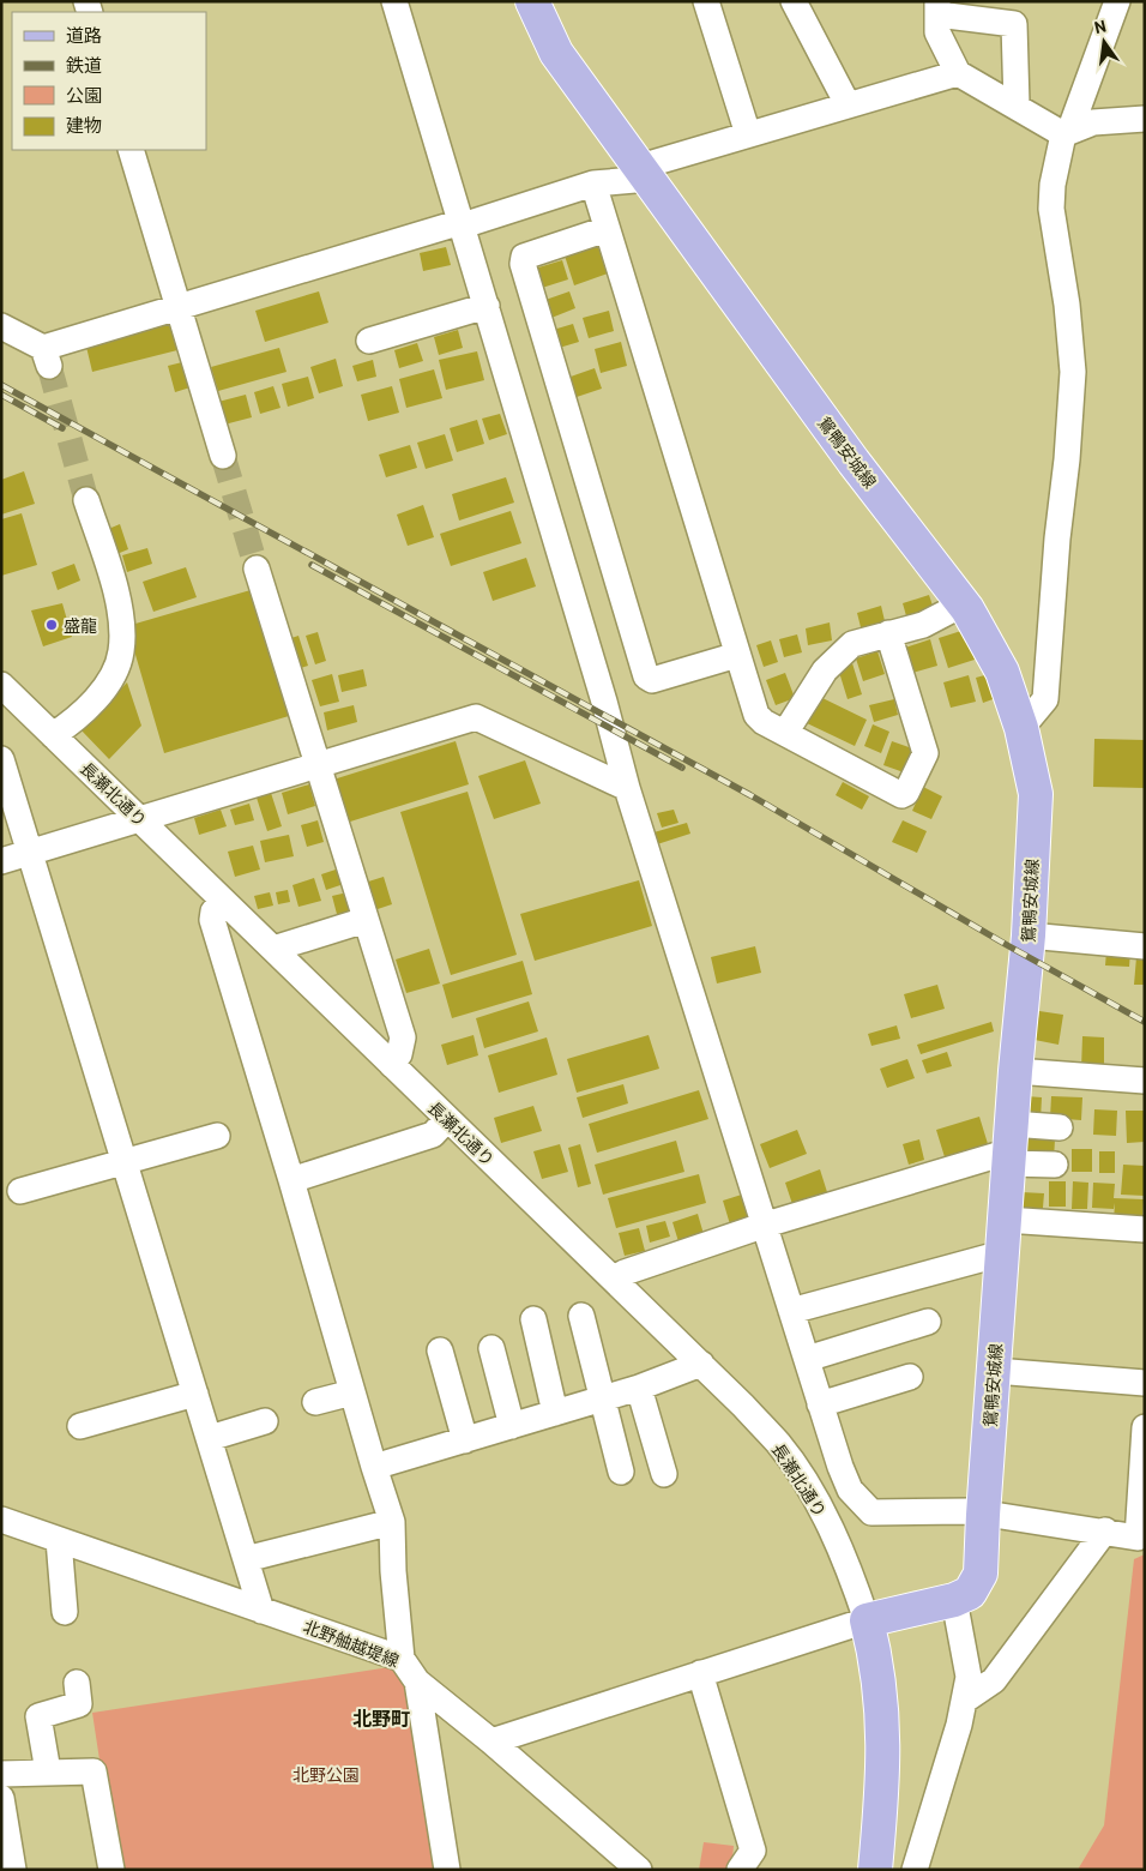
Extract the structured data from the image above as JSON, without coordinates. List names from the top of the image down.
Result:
{
  "streets": {
    "main road": ["鴛鴨安城線"],
    "street": ["長瀬北通り", "北野舳越堤線"]
  },
  "crossings": [
    ["鴛鴨安城線", "長瀬北通り"]
  ],
  "districts": ["北野町"],
  "parks": ["北野公園"],
  "places": ["盛龍"],
  "legend": [
    "道路",
    "鉄道",
    "公園",
    "建物"
  ],
  "north": "top"
}
